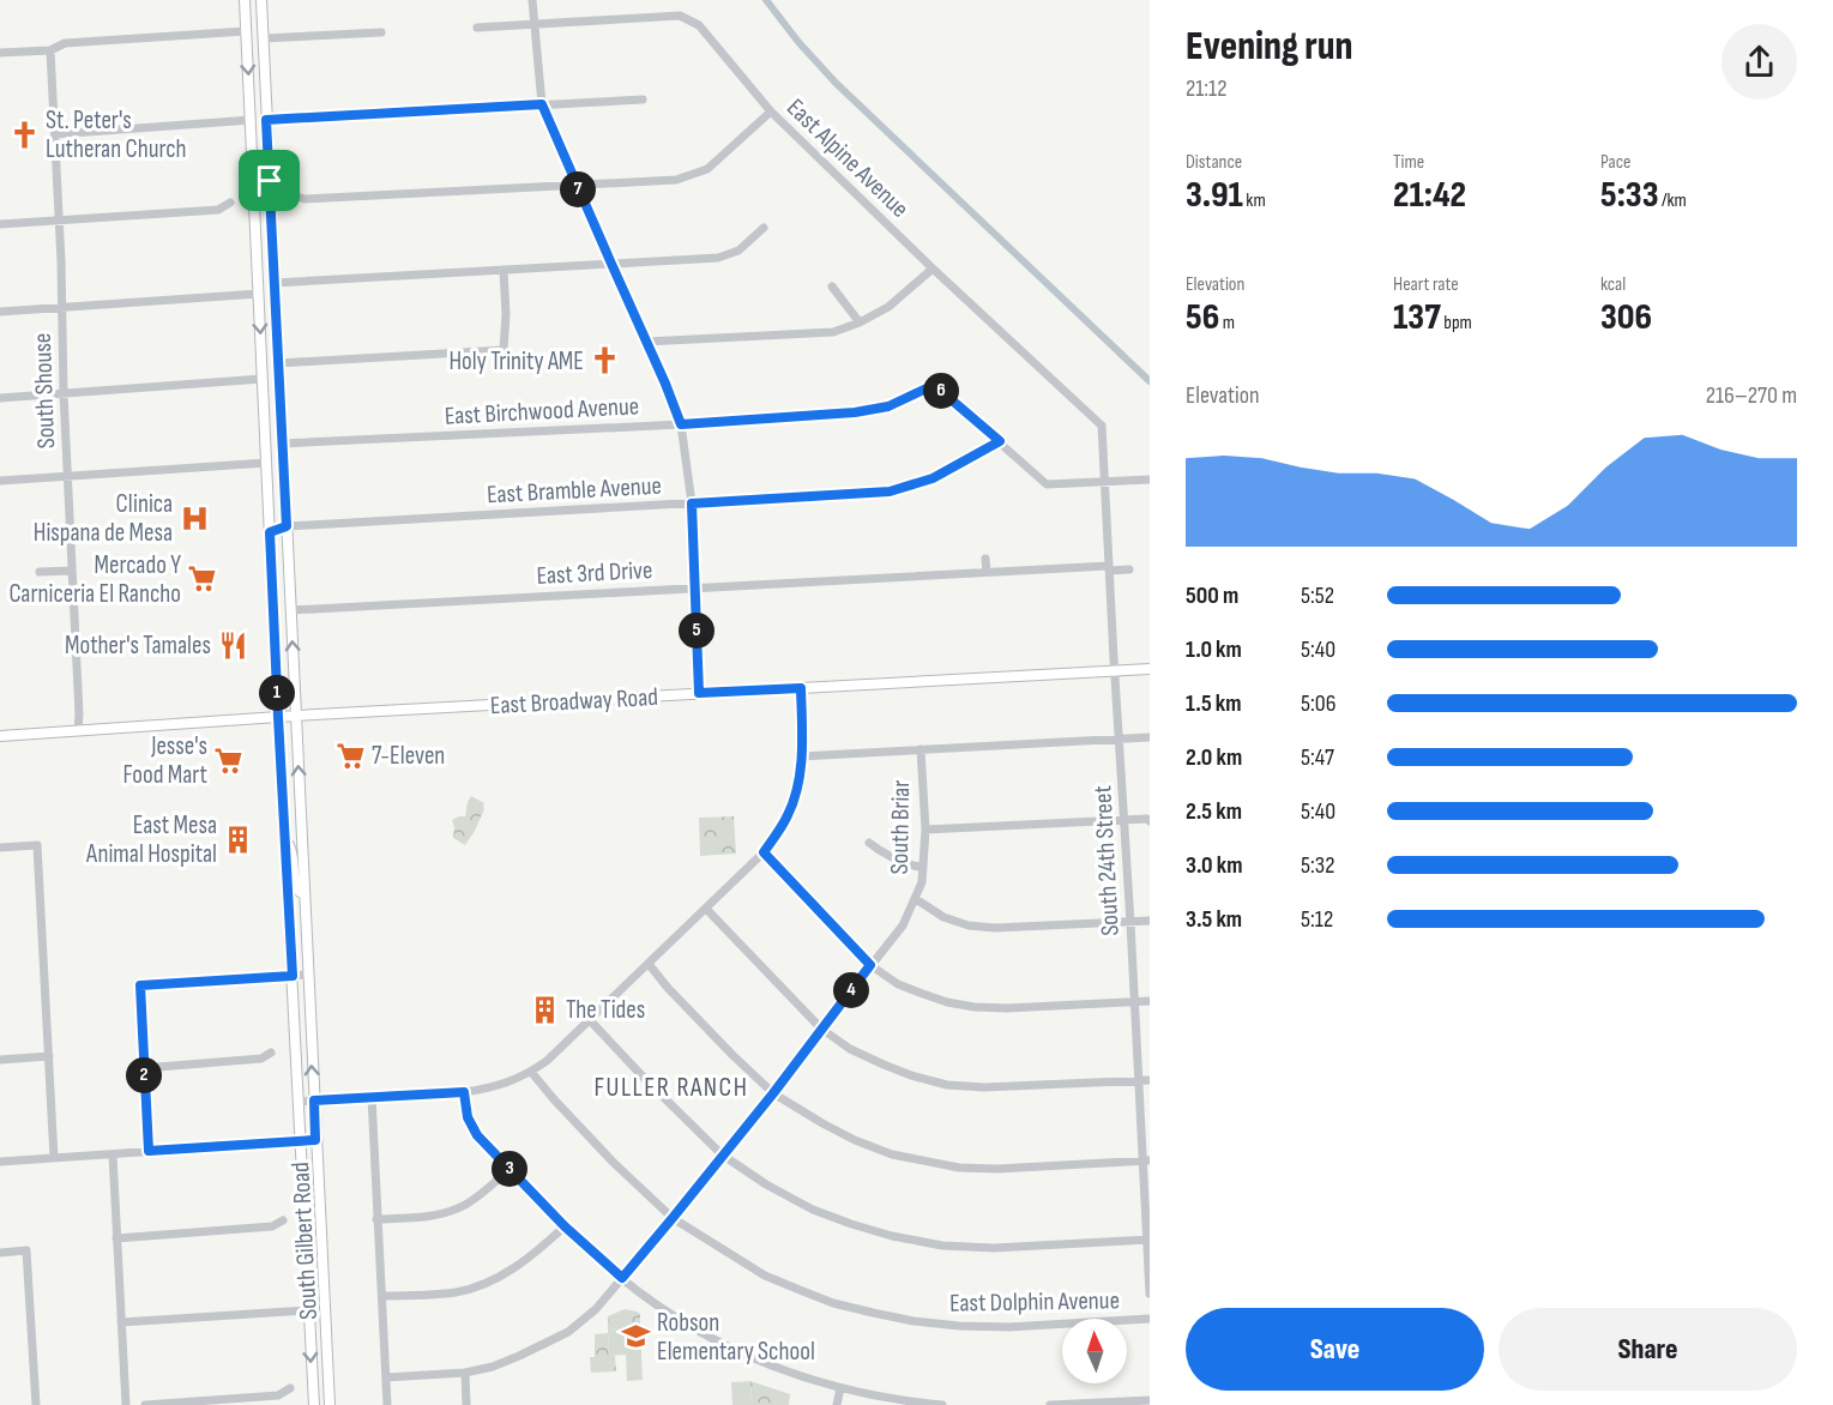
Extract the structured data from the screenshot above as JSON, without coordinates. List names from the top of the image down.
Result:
{
  "streets": {
    "main road": ["East Broadway Road", "South Gilbert Road"],
    "street": [
      "East Alpine Avenue",
      "South Shouse",
      "East Birchwood Avenue",
      "East Bramble Avenue",
      "East 3rd Drive",
      "South Briar",
      "South 24th Street",
      "East Dolphin Avenue"
    ]
  },
  "crossings": [
    ["East Alpine Avenue", "South 24th Street"],
    ["South Shouse", "East Broadway Road"],
    ["East Birchwood Avenue", "East Bramble Avenue"],
    ["East Birchwood Avenue", "South 24th Street"],
    ["East Birchwood Avenue", "South Gilbert Road"],
    ["East Bramble Avenue", "South Gilbert Road"],
    ["East 3rd Drive", "South 24th Street"],
    ["East 3rd Drive", "South Gilbert Road"],
    ["East Broadway Road", "South 24th Street"],
    ["East Broadway Road", "South Gilbert Road"],
    ["South Briar", "East Dolphin Avenue"]
  ],
  "districts": ["FULLER RANCH"],
  "places": {
    "church": ["St. Peter's Lutheran Church", "Holy Trinity AME"],
    "hospital": ["Clinica Hispana de Mesa"],
    "supermarket": ["Mercado Y Carniceria El Rancho", "7-Eleven", "Jesse's Food Mart"],
    "restaurant": ["Mother's Tamales"],
    "building": ["East Mesa Animal Hospital", "The Tides"],
    "school or university": ["Robson Elementary School"]
  },
  "north": "top",
  "page": {
    "heading": ["Evening run", "21:12"],
    "stats": [
      ["Distance", "3.91 km"],
      ["Time", "21:42"],
      ["Pace", "5:33 /km"],
      ["Elevation", "56 m"],
      ["Heart rate", "137 bpm"],
      ["kcal", "306"]
    ],
    "pins": [
      "7",
      "6",
      "5",
      "1",
      "4",
      "2",
      "3"
    ],
    "chart": ["Elevation", "216–270 m"],
    "list": [
      {
        "name": "500 m",
        "note": "5:52"
      },
      {
        "name": "1.0 km",
        "note": "5:40"
      },
      {
        "name": "1.5 km",
        "note": "5:06"
      },
      {
        "name": "2.0 km",
        "note": "5:47"
      },
      {
        "name": "2.5 km",
        "note": "5:40"
      },
      {
        "name": "3.0 km",
        "note": "5:32"
      },
      {
        "name": "3.5 km",
        "note": "5:12"
      }
    ],
    "buttons": ["Save", "Share"]
  }
}
